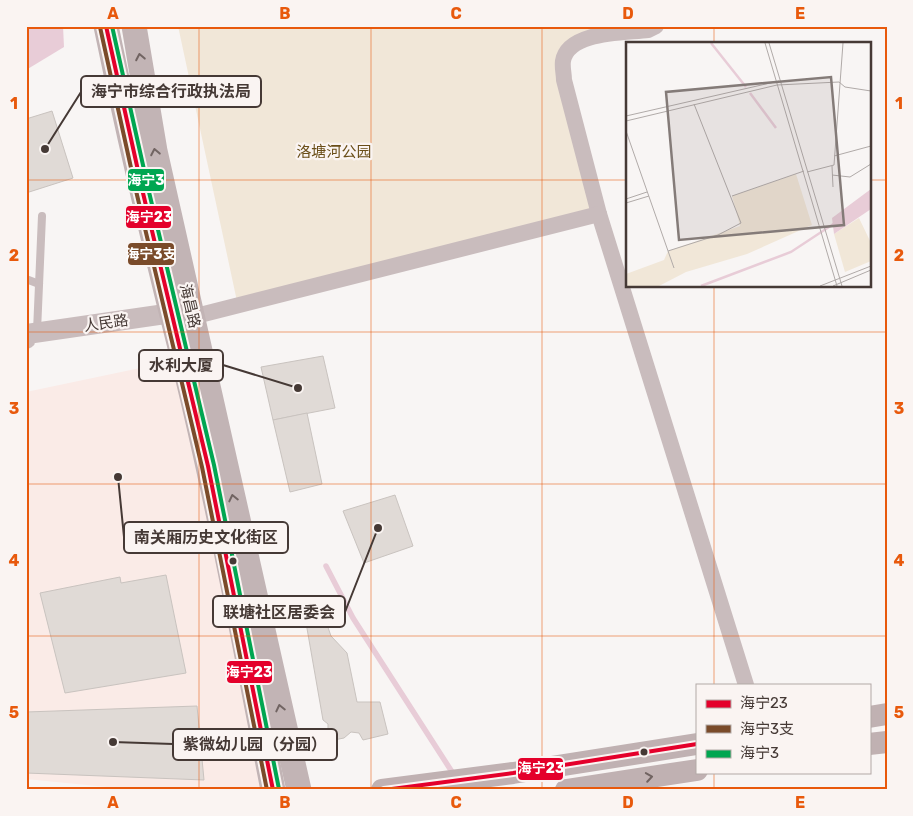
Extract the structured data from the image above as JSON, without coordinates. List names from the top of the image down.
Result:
{
  "streets": {
    "main road": ["海昌路"],
    "street": ["人民路"]
  },
  "crossings": [
    ["海昌路", "人民路"]
  ],
  "parks": ["洛塘河公园"],
  "places": [
    "海宁市综合行政执法局",
    "水利大厦",
    "南关厢历史文化街区",
    "联塘社区居委会",
    "紫微幼儿园（分园）"
  ],
  "lines": ["transit line 海宁23", "transit line 海宁3", "transit line 海宁3支"],
  "legend": ["海宁23", "海宁3支", "海宁3"],
  "grid": {
    "columns": [
      "A",
      "B",
      "C",
      "D",
      "E"
    ],
    "rows": [
      "1",
      "2",
      "3",
      "4",
      "5"
    ]
  }
}
